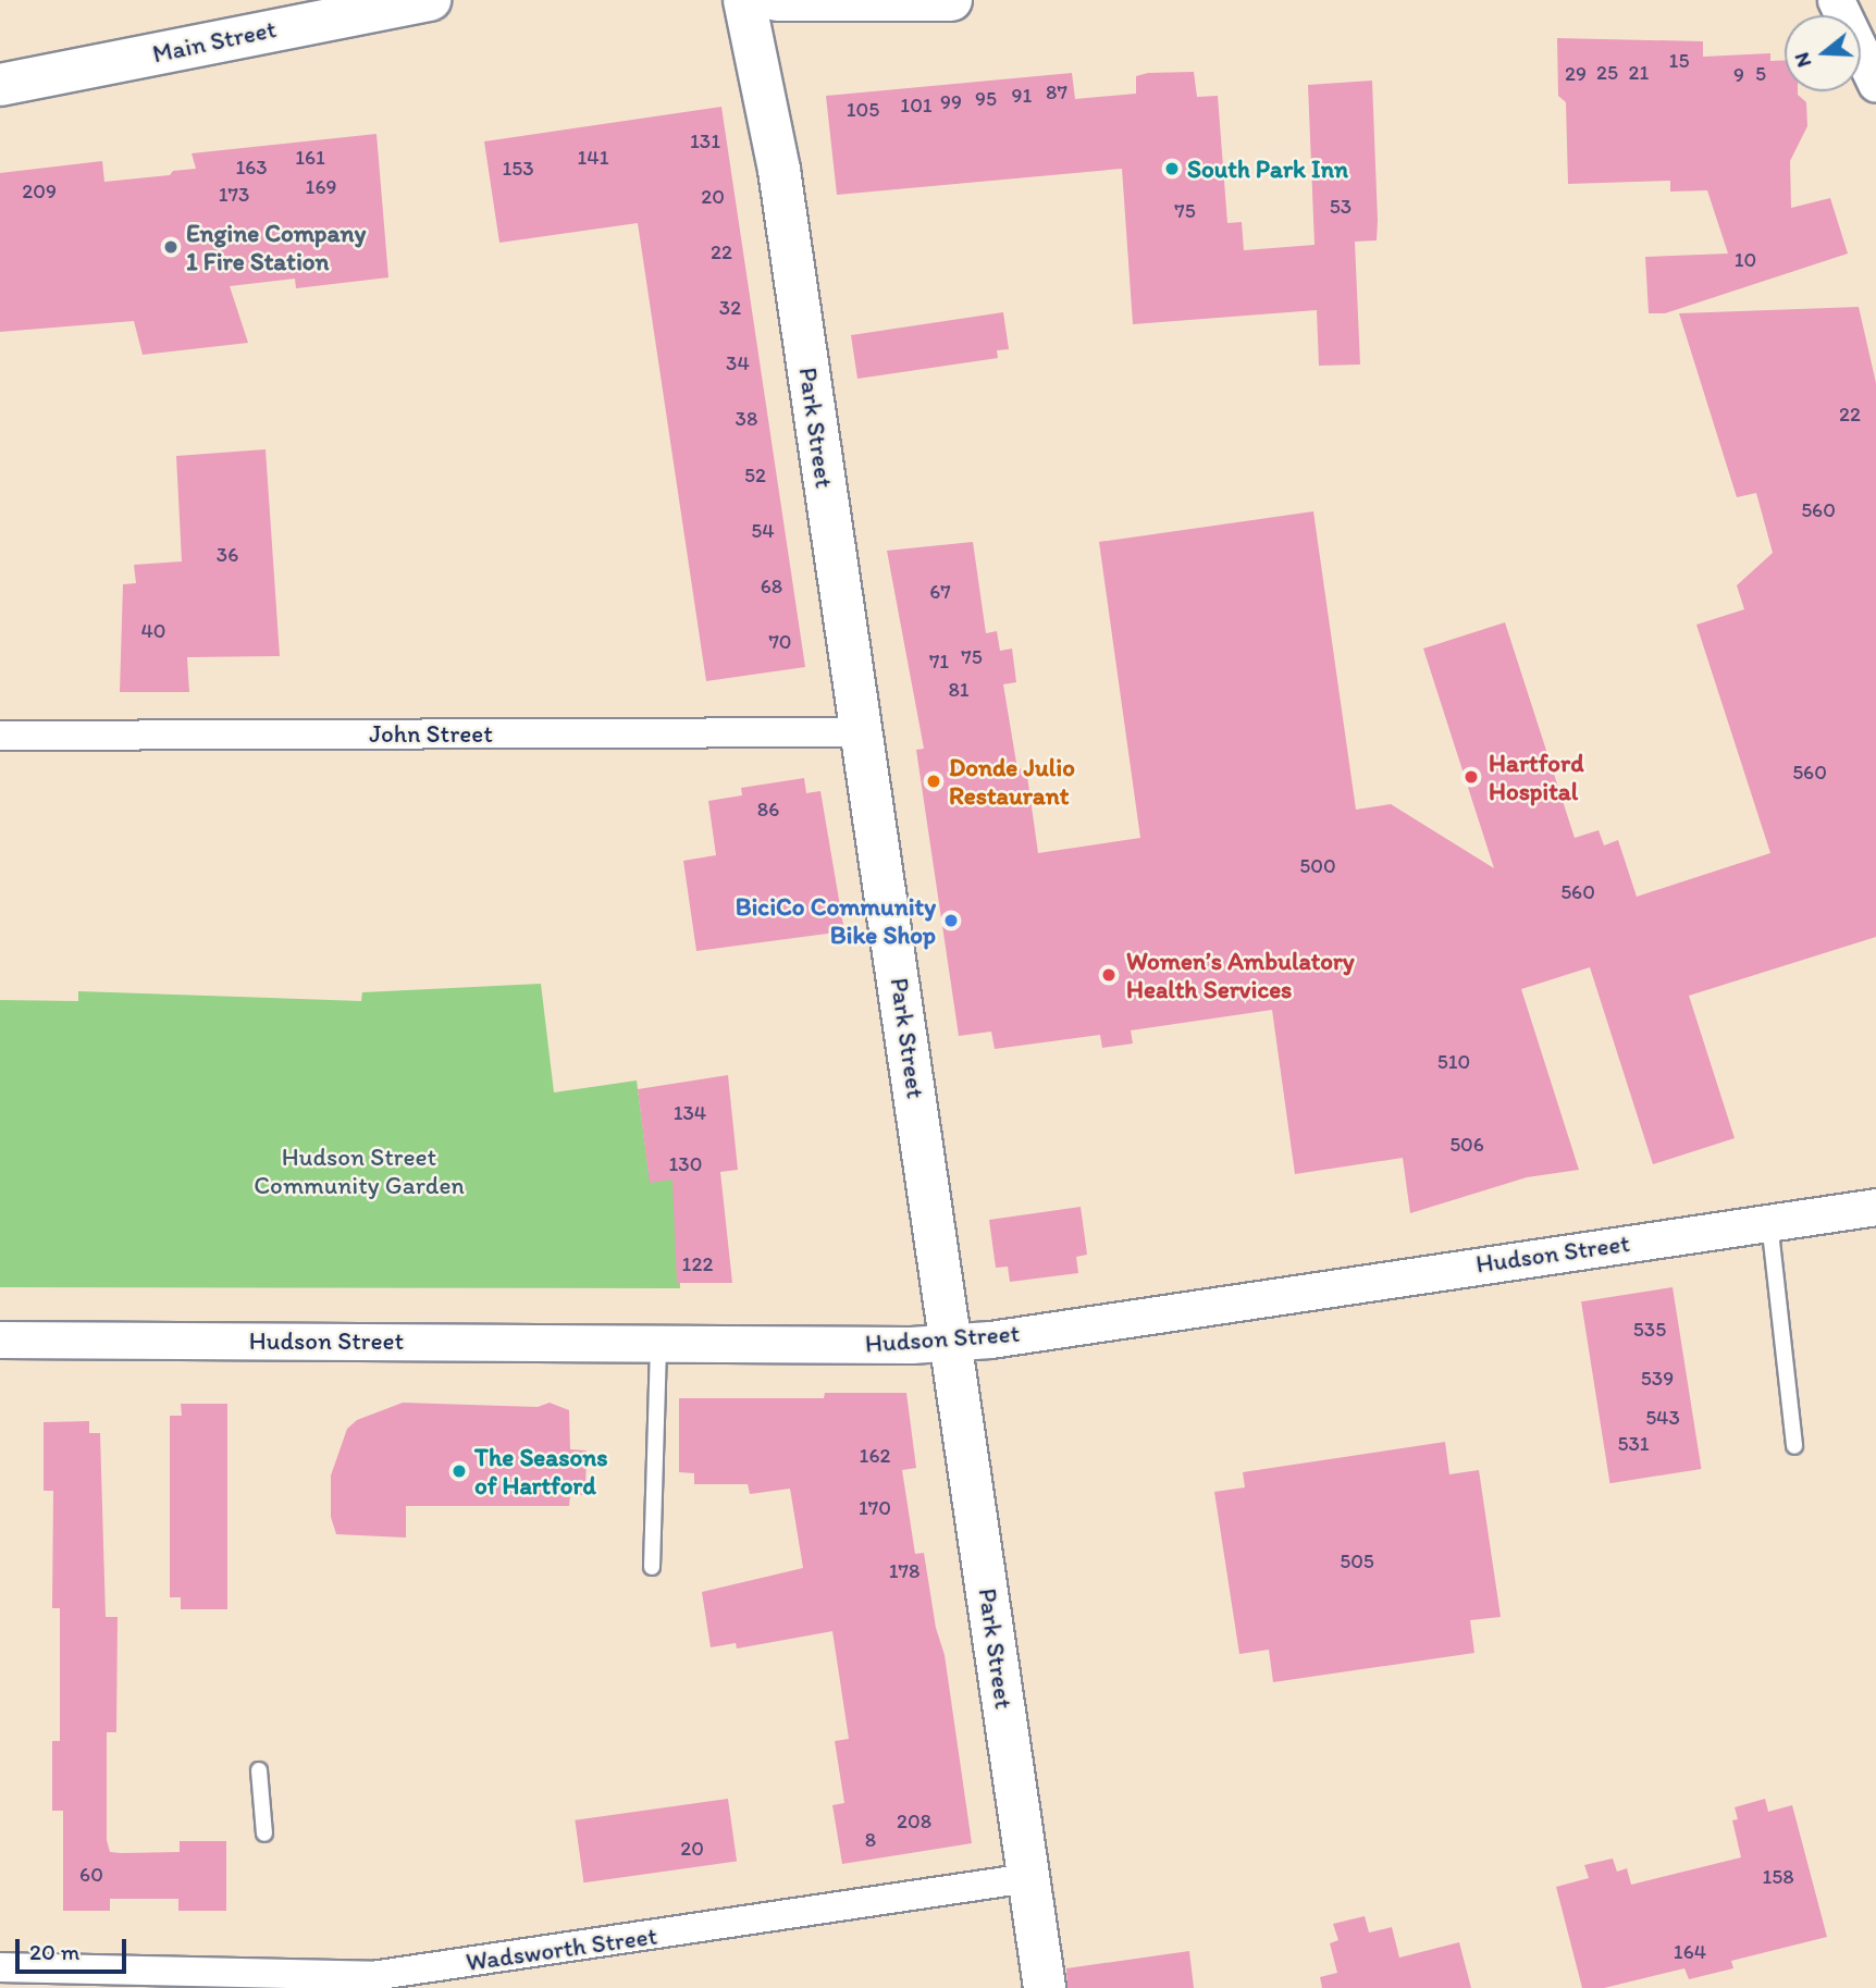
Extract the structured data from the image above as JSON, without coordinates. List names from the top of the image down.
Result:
{
  "streets": {
    "main road": ["Main Street", "Park Street"],
    "street": ["John Street", "Hudson Street", "Wadsworth Street"]
  },
  "crossings": [
    ["Park Street", "John Street"],
    ["Park Street", "Hudson Street"],
    ["Park Street", "Wadsworth Street"]
  ],
  "parks": ["Hudson Street Community Garden"],
  "places": [
    "South Park Inn",
    "Engine Company 1 Fire Station",
    "Hartford Hospital",
    "Donde Julio Restaurant",
    "BiciCo Community Bike Shop",
    "Women’s Ambulatory Health Services",
    "The Seasons of Hartford"
  ],
  "house_numbers": [
    "15",
    "25",
    "21",
    "29",
    "5",
    "9",
    "87",
    "91",
    "95",
    "99",
    "101",
    "105",
    "131",
    "161",
    "141",
    "163",
    "153",
    "169",
    "209",
    "173",
    "20",
    "53",
    "75",
    "22",
    "10",
    "32",
    "34",
    "22",
    "38",
    "52",
    "560",
    "54",
    "36",
    "68",
    "67",
    "40",
    "70",
    "75",
    "71",
    "81",
    "560",
    "86",
    "500",
    "560",
    "510",
    "134",
    "506",
    "130",
    "122",
    "535",
    "539",
    "543",
    "531",
    "162",
    "170",
    "505",
    "178",
    "208",
    "8",
    "20",
    "60",
    "158",
    "164"
  ],
  "scale_bar": "20 m",
  "north": "left"
}
